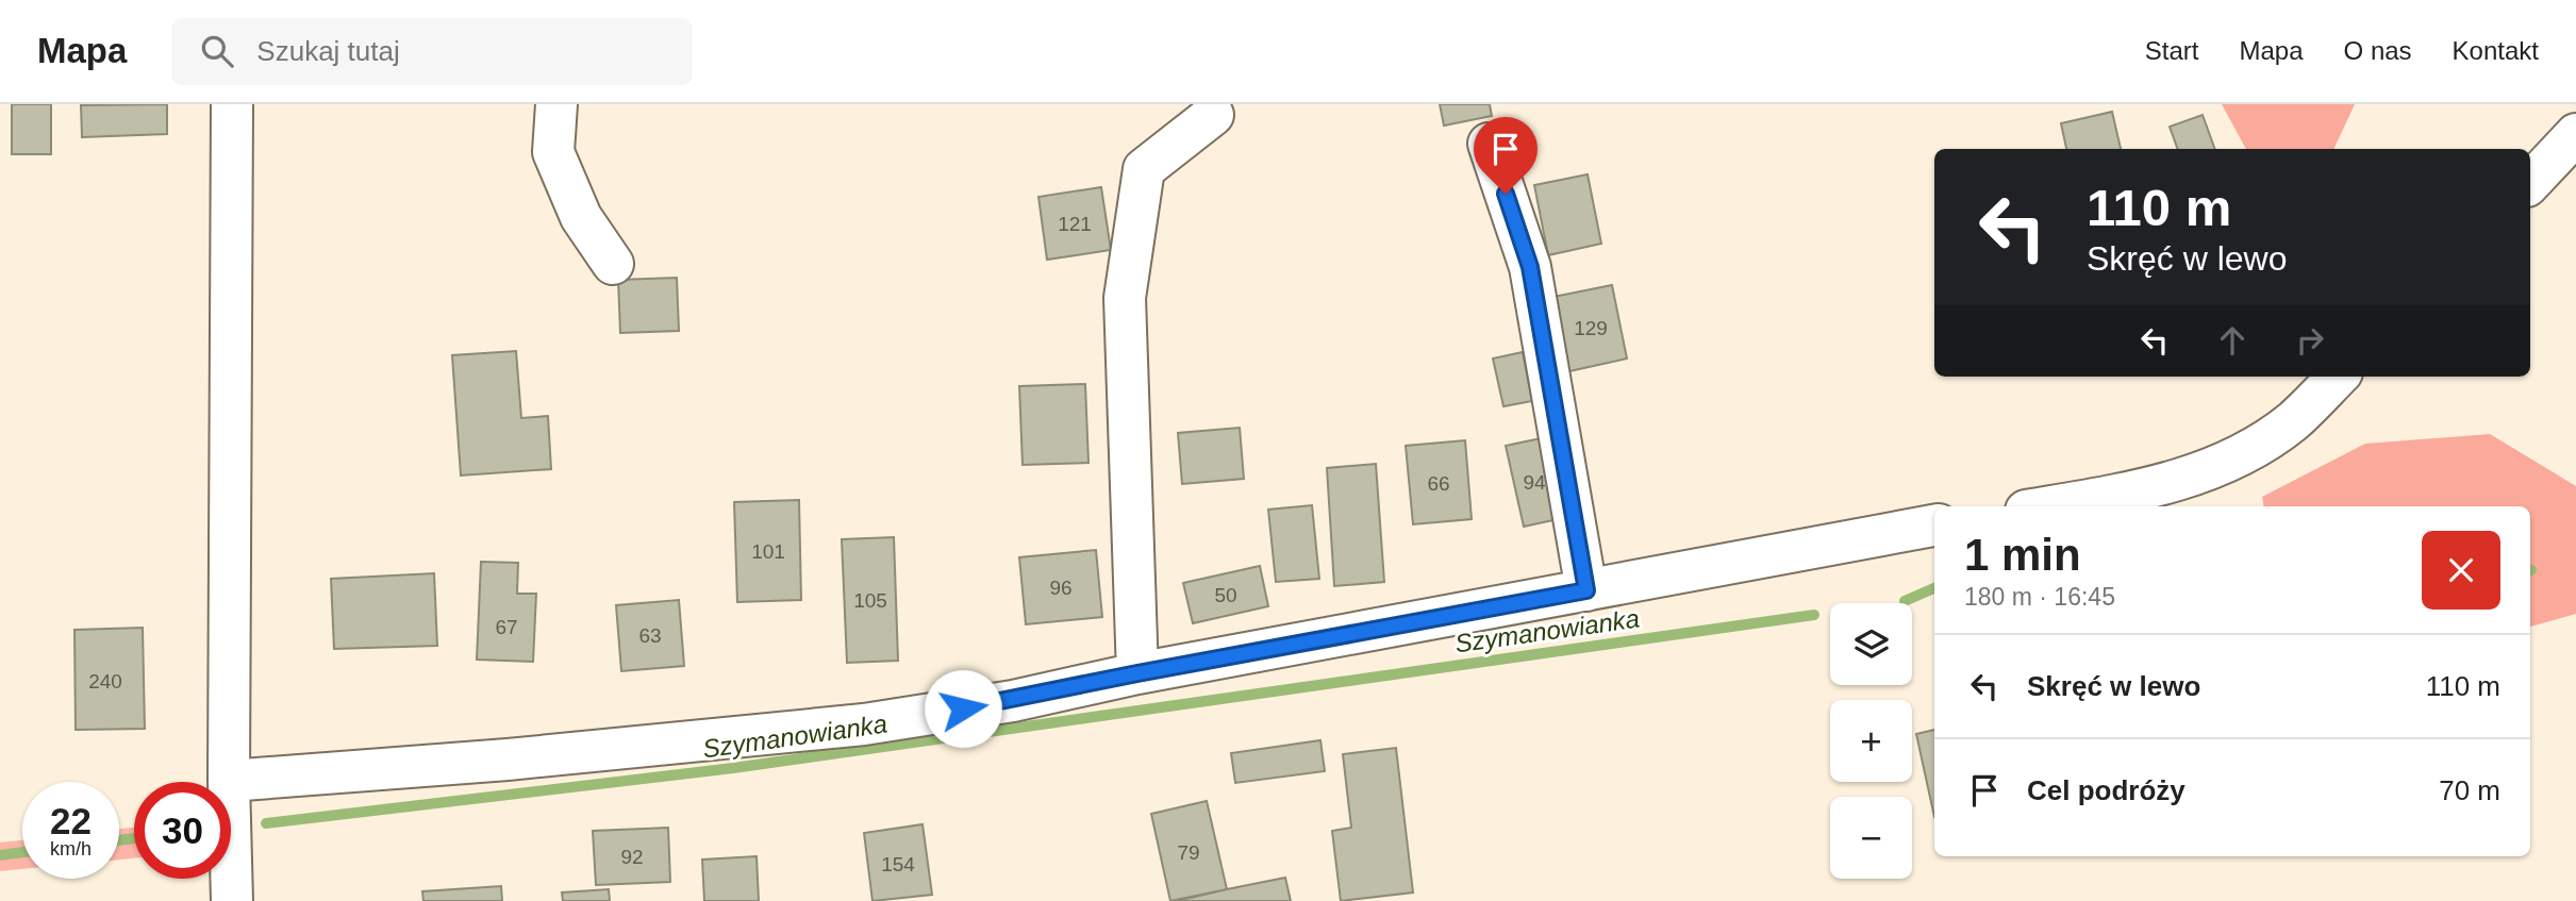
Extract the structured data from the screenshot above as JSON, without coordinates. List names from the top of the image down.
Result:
{
  "water": ["Szymanowianka"],
  "house_numbers": [
    "121",
    "129",
    "94",
    "66",
    "101",
    "96",
    "50",
    "105",
    "67",
    "63",
    "240",
    "79",
    "92",
    "154"
  ],
  "page": {
    "header": "Mapa",
    "search": "Szukaj tutaj",
    "nav": [
      "Start",
      "Mapa",
      "O nas",
      "Kontakt"
    ],
    "turn": ["110 m", "Skręć w lewo"],
    "heading": ["1 min", "180 m · 16:45"],
    "map_buttons": ["+", "−"],
    "list": [
      {
        "name": "Skręć w lewo",
        "value": "110 m"
      },
      {
        "name": "Cel podróży",
        "value": "70 m"
      }
    ],
    "speed": "22 km/h",
    "limit": "30"
  }
}
